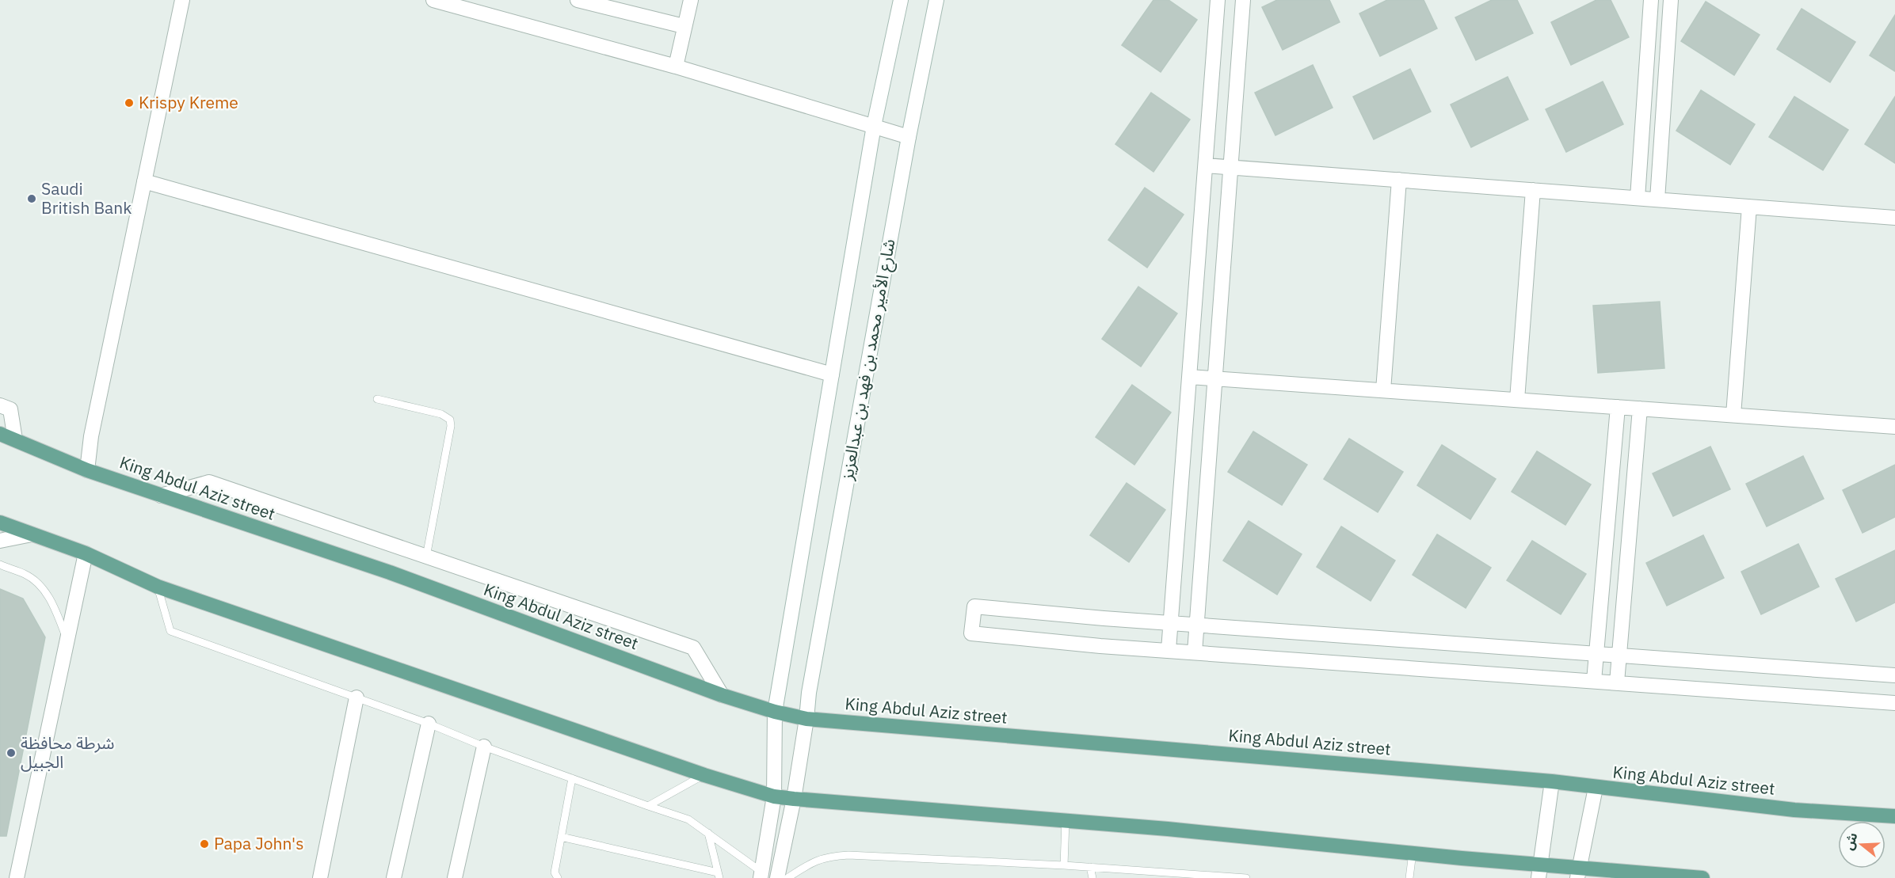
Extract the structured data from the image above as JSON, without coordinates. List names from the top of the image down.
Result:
{
  "streets": {
    "main road": ["King Abdul Aziz street"],
    "street": ["شارع الأمير محمد بن فهد بن عبدالعزيز"]
  },
  "crossings": [
    ["شارع الأمير محمد بن فهد بن عبدالعزيز", "King Abdul Aziz street"]
  ],
  "places": [
    "Krispy Kreme",
    "Saudi British Bank",
    "شرطة محافظة الجبيل",
    "Papa John's"
  ],
  "north": "left"
}
